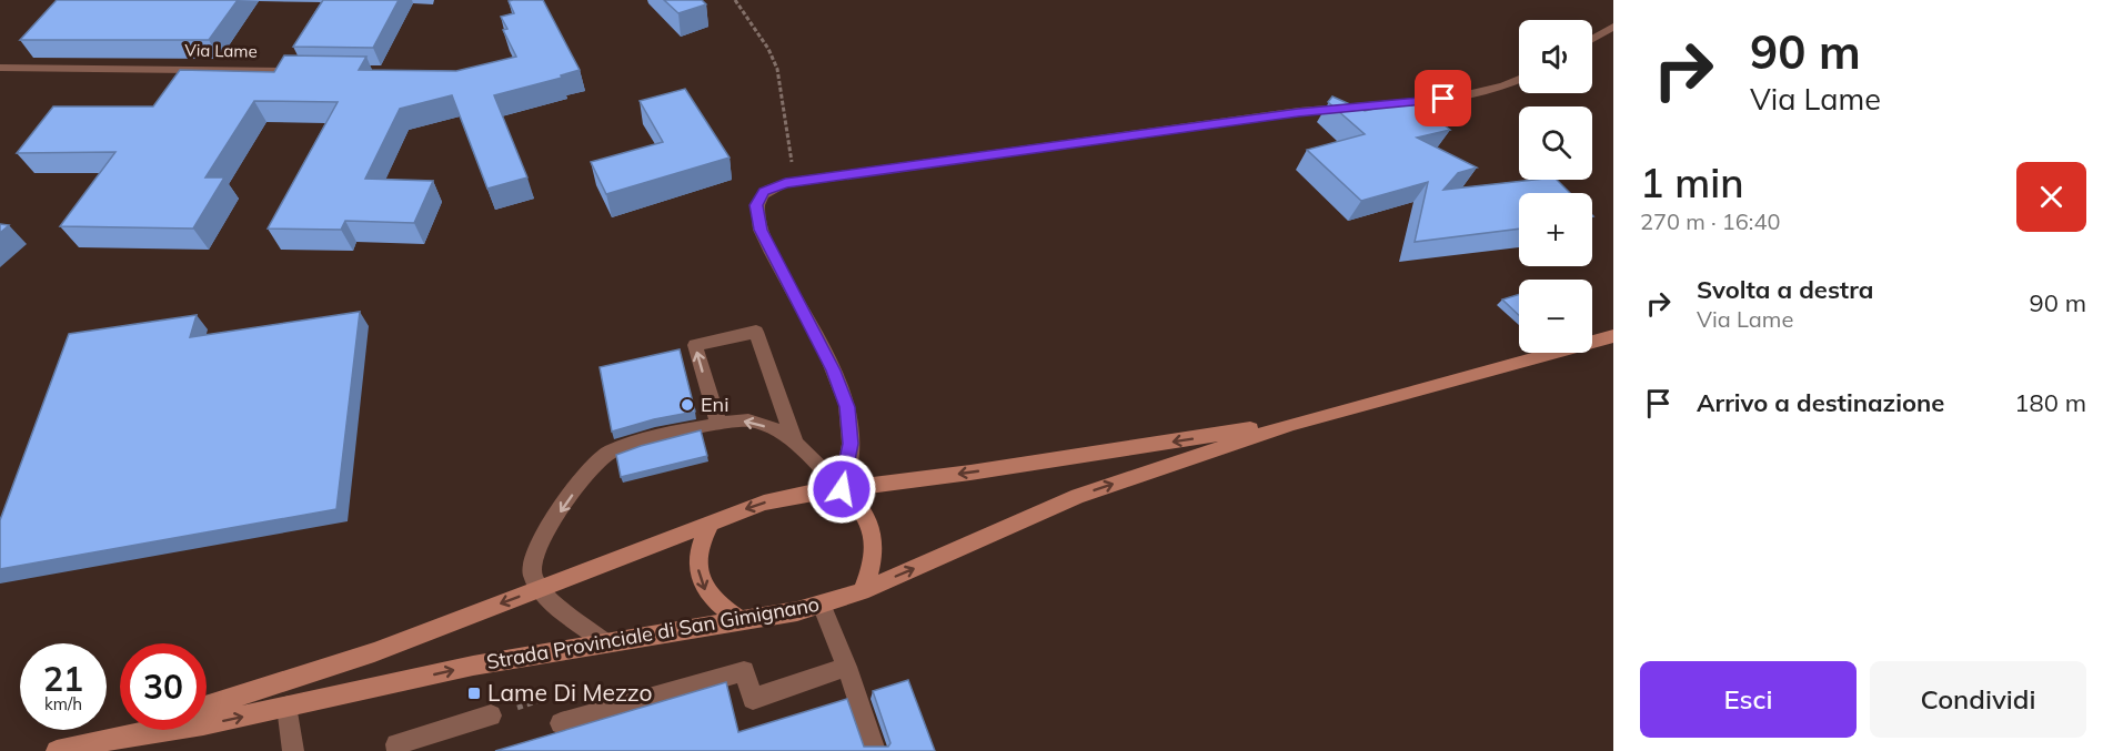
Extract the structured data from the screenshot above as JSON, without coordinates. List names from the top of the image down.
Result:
{
  "streets": {
    "main road": ["Strada Provinciale di San Gimignano"],
    "street": ["Via Lame"]
  },
  "places": {
    "other": ["Eni"],
    "transit": ["Lame Di Mezzo"]
  },
  "page": {
    "turn": ["90 m", "Via Lame"],
    "map_buttons": ["+", "−"],
    "heading": ["1 min", "270 m · 16:40"],
    "list": [
      {
        "name": "Svolta a destra",
        "note": "Via Lame",
        "value": "90 m"
      },
      {
        "name": "Arrivo a destinazione",
        "value": "180 m"
      }
    ],
    "speed": "21 km/h",
    "limit": "30",
    "buttons": ["Esci", "Condividi"]
  }
}
